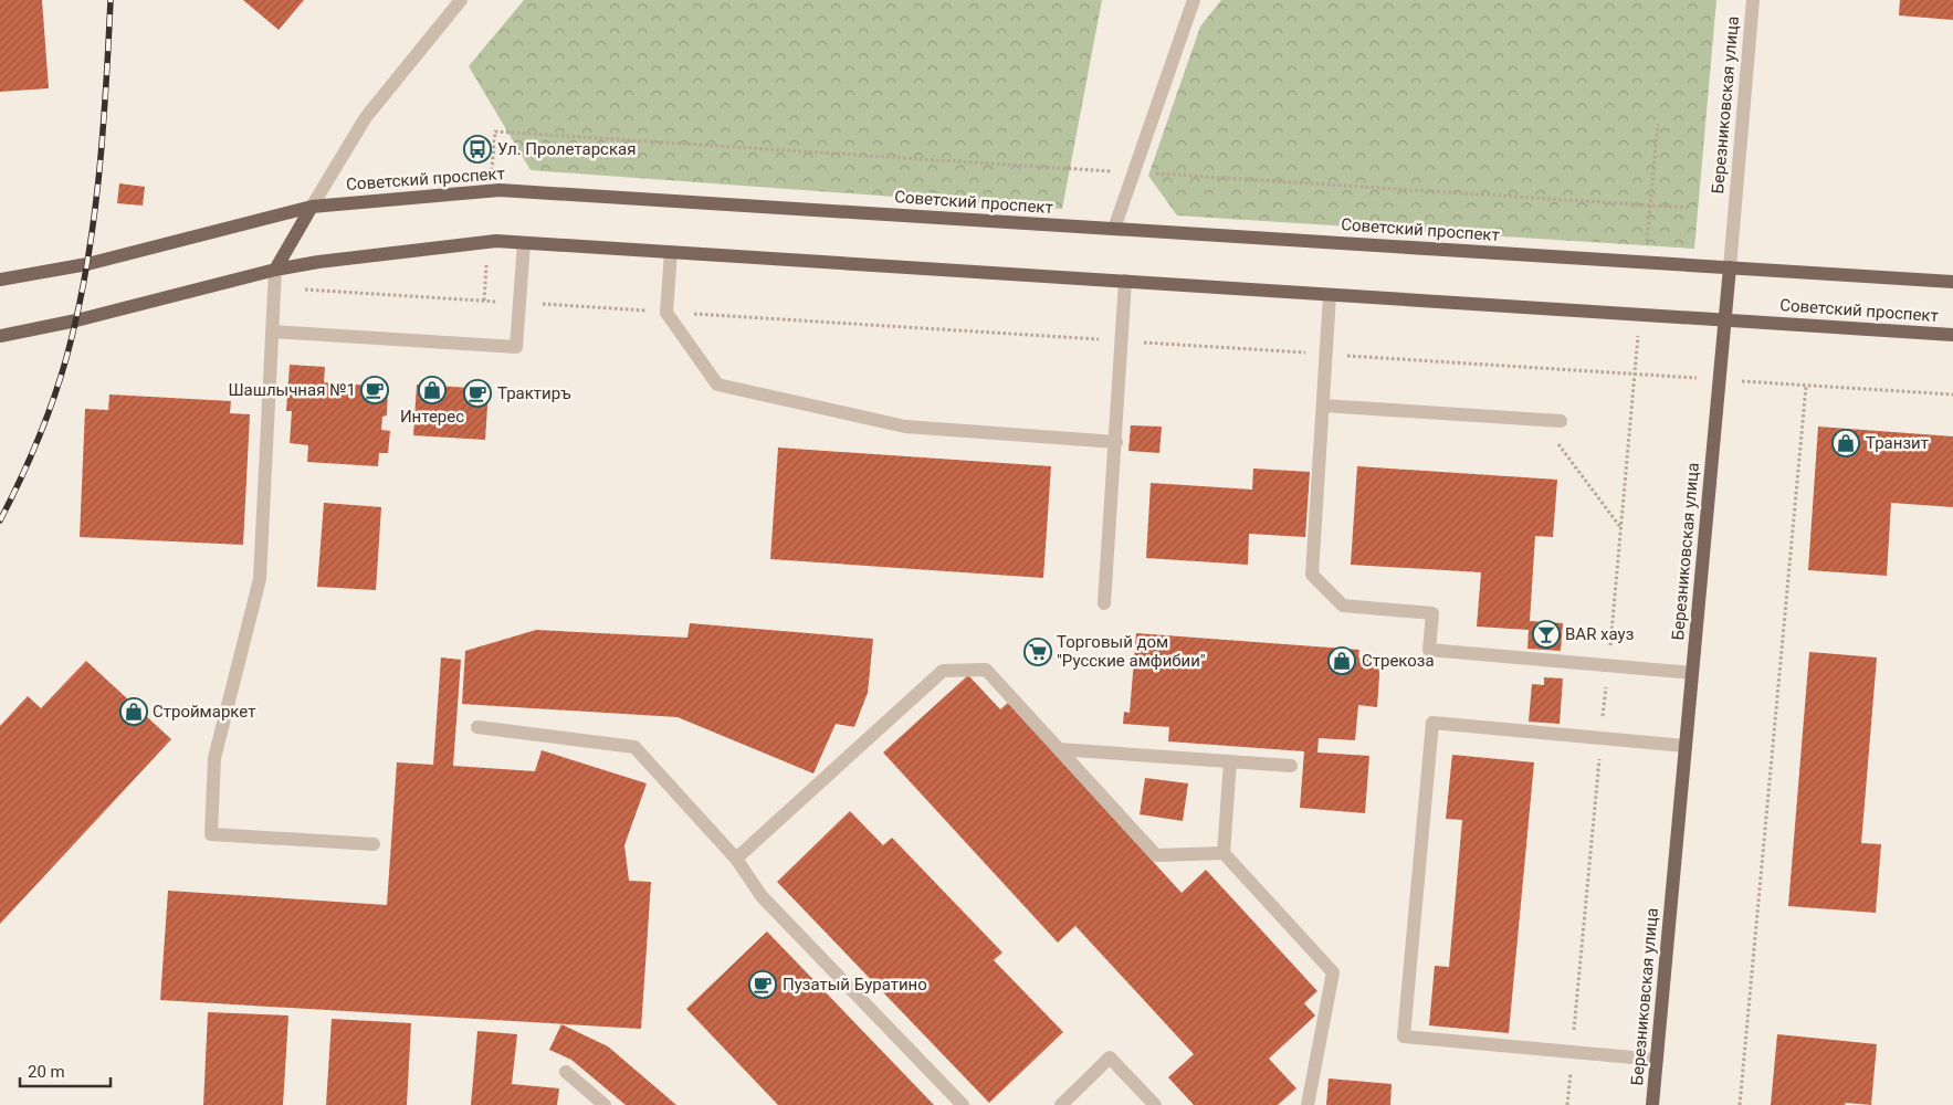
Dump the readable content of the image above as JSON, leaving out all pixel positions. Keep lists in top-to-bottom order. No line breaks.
{"streets":{"main road":["Березниковская улица","Советский проспект"]},"crossings":[["Березниковская улица","Советский проспект"]],"places":{"bus stop":["Ул. Пролетарская"],"cafe":["Шашлычная №1","Трактиръ","Пузатый Буратино"],"shop":["Интерес","Транзит","Стрекоза","Строймаркет"],"bar":["BAR хауз"],"supermarket":["Торговый дом \"Русские амфибии\""]},"scale_bar":"20 m"}
